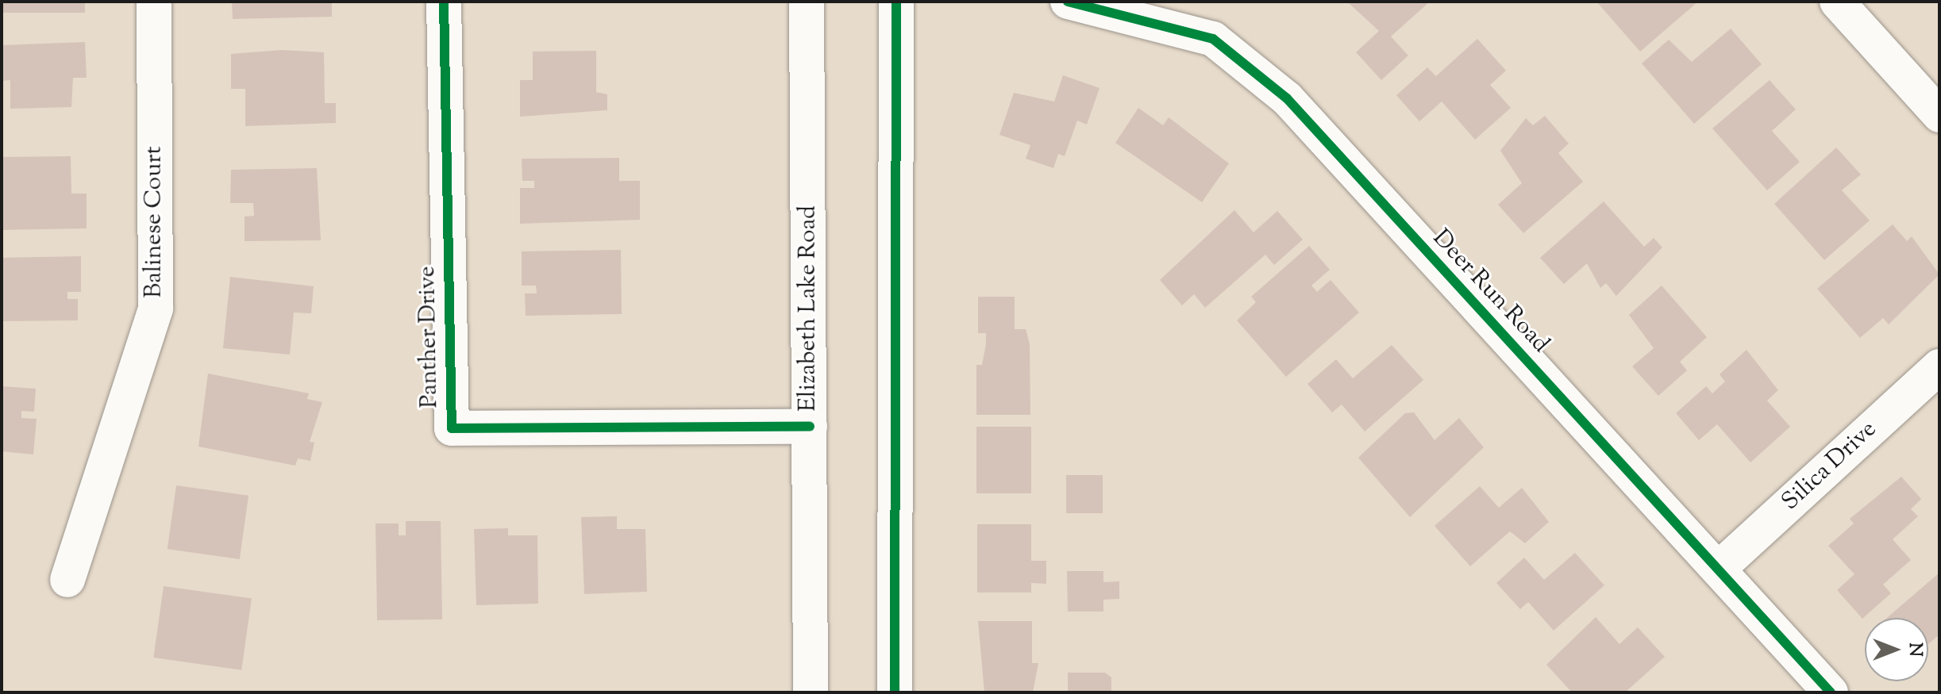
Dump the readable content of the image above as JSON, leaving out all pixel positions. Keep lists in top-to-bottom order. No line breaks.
{"streets":{"street":["Balinese Court","Deer Run Road","Elizabeth Lake Road","Panther Drive","Silica Drive"]},"crossings":[["Deer Run Road","Silica Drive"],["Elizabeth Lake Road","Panther Drive"]],"north":"right"}
